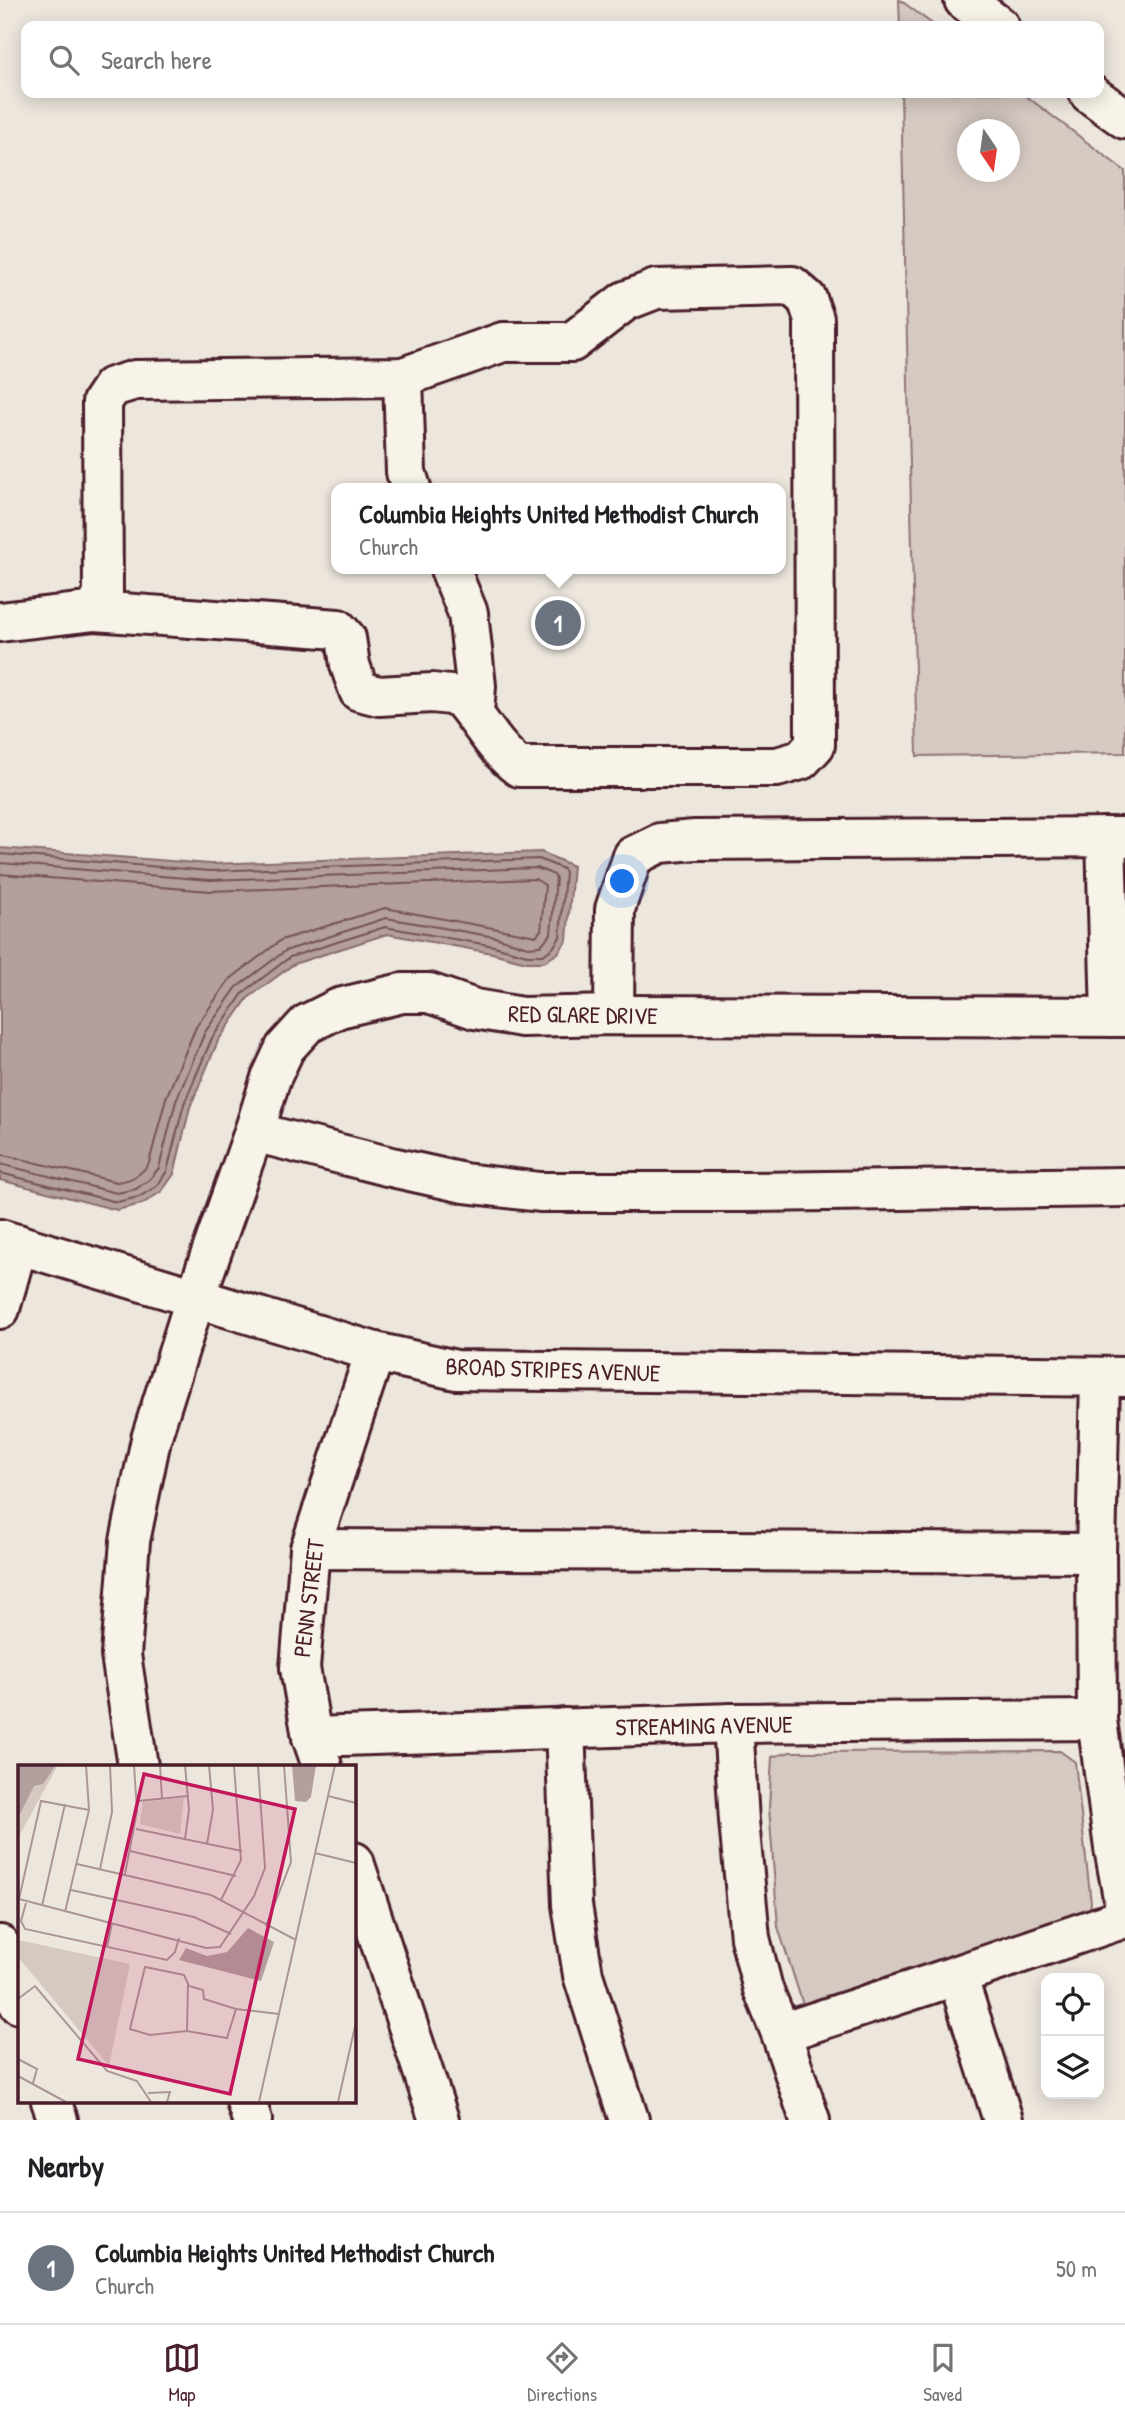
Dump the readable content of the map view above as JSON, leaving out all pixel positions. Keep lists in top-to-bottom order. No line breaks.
{"streets":{"street":["RED GLARE DRIVE","BROAD STRIPES AVENUE","PENN STREET","STREAMING AVENUE"]},"crossings":[["RED GLARE DRIVE","BROAD STRIPES AVENUE"],["BROAD STRIPES AVENUE","PENN STREET"],["PENN STREET","STREAMING AVENUE"]],"north":"bottom","page":{"search":"Search here","popup":["Columbia Heights United Methodist Church","Church"],"pins":"1","heading":"Nearby","list":[{"mark":"1","name":"Columbia Heights United Methodist Church","note":"Church","value":"50 m"}],"nav":["Map","Directions","Saved"]}}
